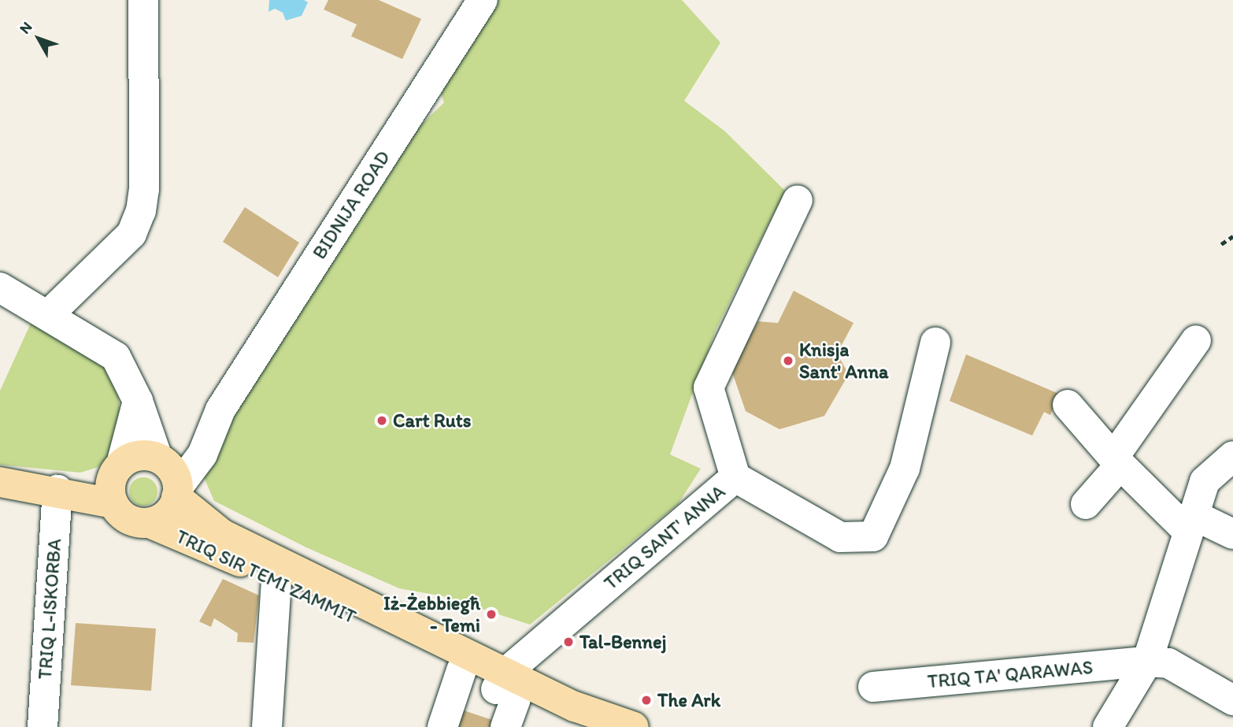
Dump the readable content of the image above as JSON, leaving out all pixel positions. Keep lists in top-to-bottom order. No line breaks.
{"streets":{"main road":["TRIQ SIR TEMI ZAMMIT"],"street":["BIDNIJA ROAD","TRIQ SANT' ANNA","TRIQ L-ISKORBA","TRIQ TA' QARAWAS"]},"crossings":[["BIDNIJA ROAD","TRIQ SIR TEMI ZAMMIT"],["TRIQ SANT' ANNA","TRIQ SIR TEMI ZAMMIT"]],"places":["Knisja Sant' Anna","Cart Ruts","Iż-Żebbiegħ - Temi","Tal-Bennej","The Ark"],"north":"top left"}
